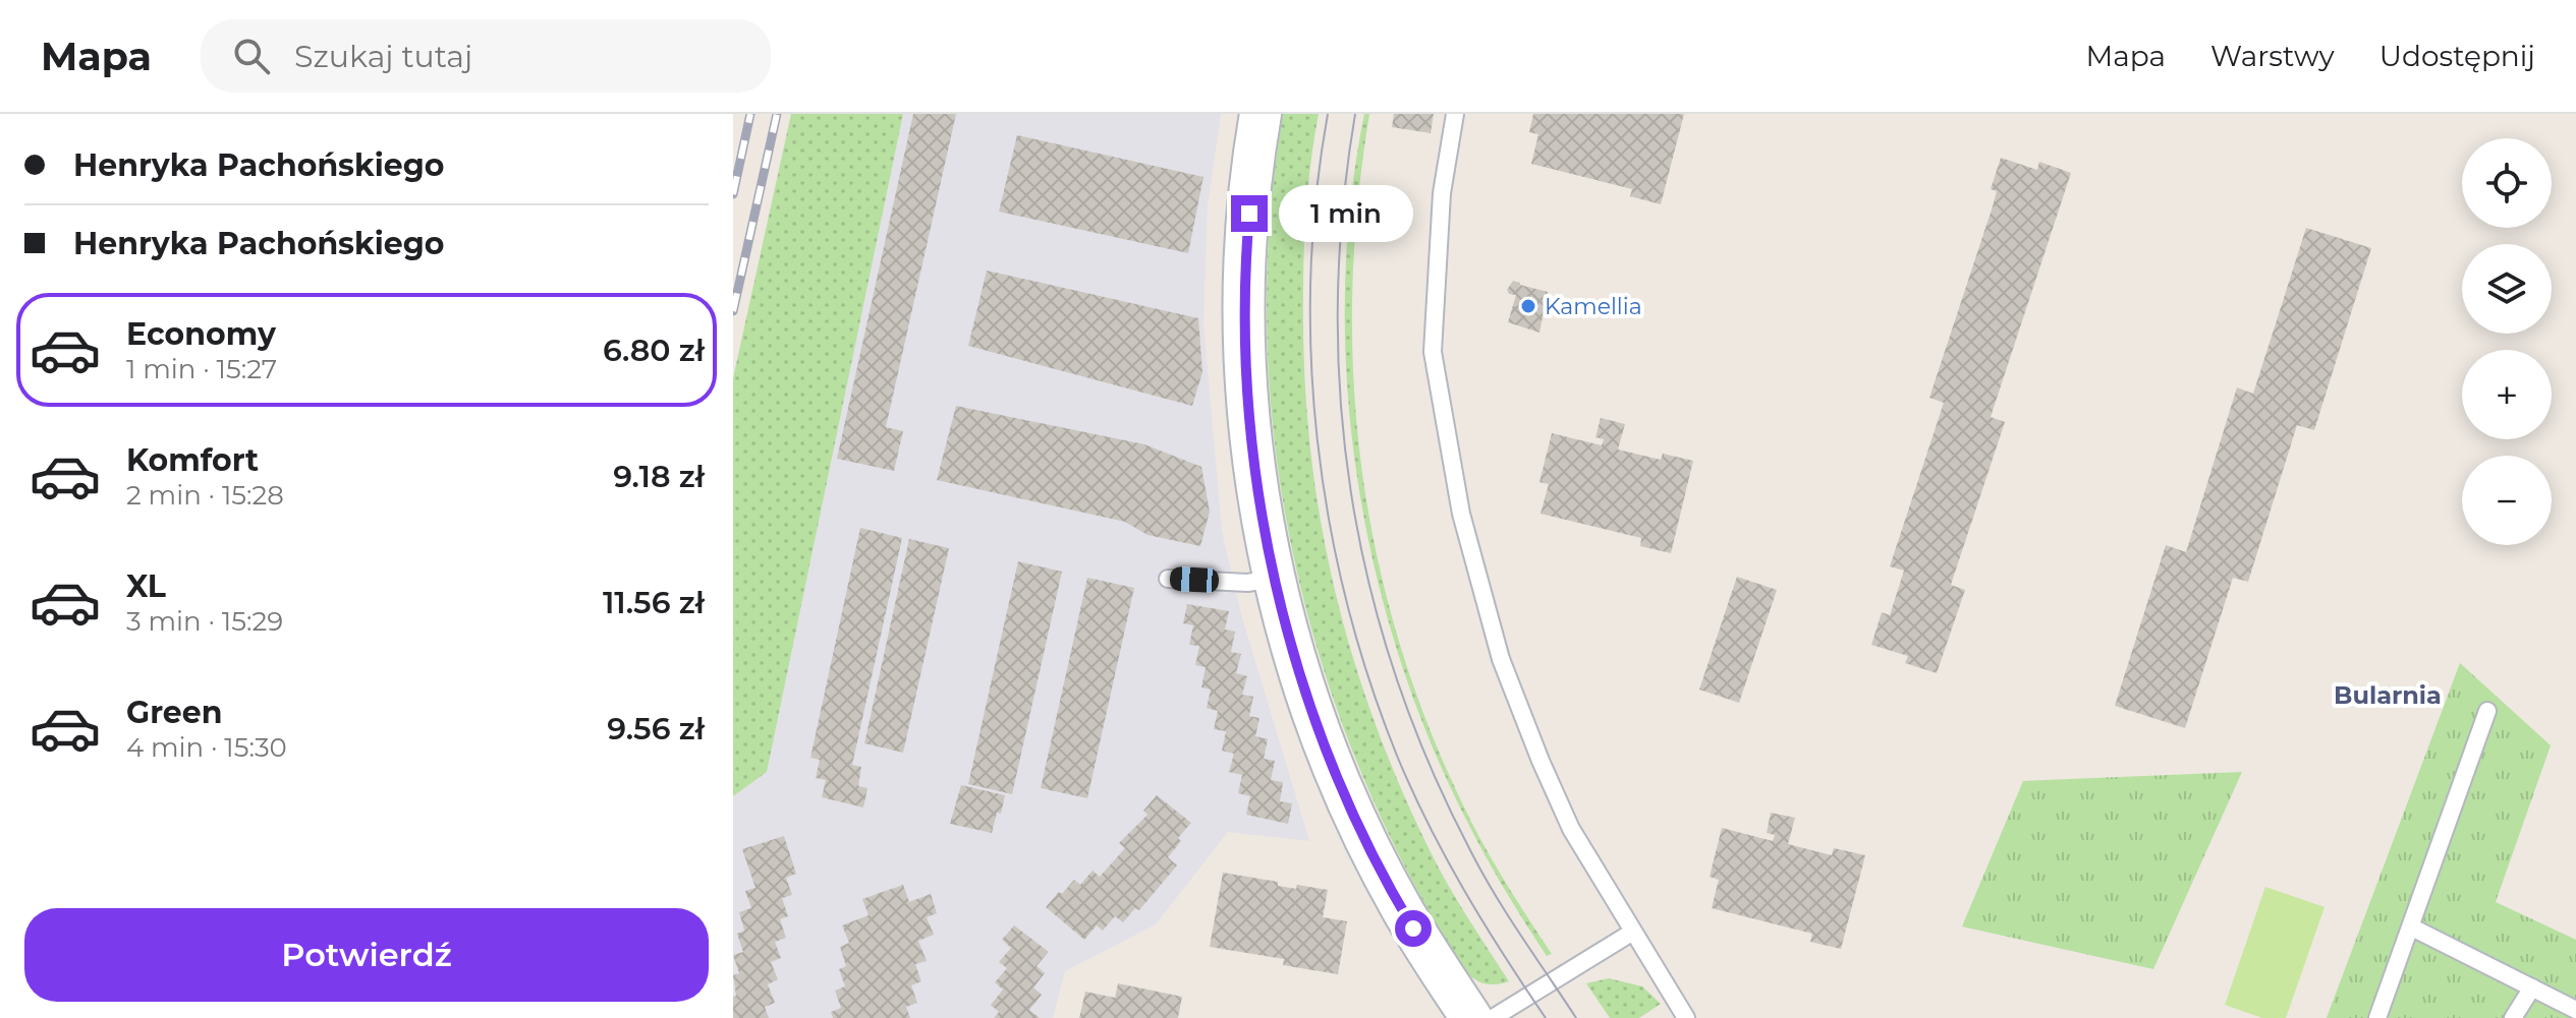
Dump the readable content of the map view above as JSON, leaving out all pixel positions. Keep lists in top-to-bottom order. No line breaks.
{"districts":["Bularnia"],"places":["Kamellia"],"page":{"header":"Mapa","search":"Szukaj tutaj","nav":["Mapa","Warstwy","Udostępnij"],"banner":["Henryka Pachońskiego","Henryka Pachońskiego"],"map_buttons":["+","−"],"bubble":"1 min","list":[{"name":"Economy","note":"1 min · 15:27","value":"6.80 zł"},{"name":"Komfort","note":"2 min · 15:28","value":"9.18 zł"},{"name":"XL","note":"3 min · 15:29","value":"11.56 zł"},{"name":"Green","note":"4 min · 15:30","value":"9.56 zł"}],"buttons":"Potwierdź"}}
